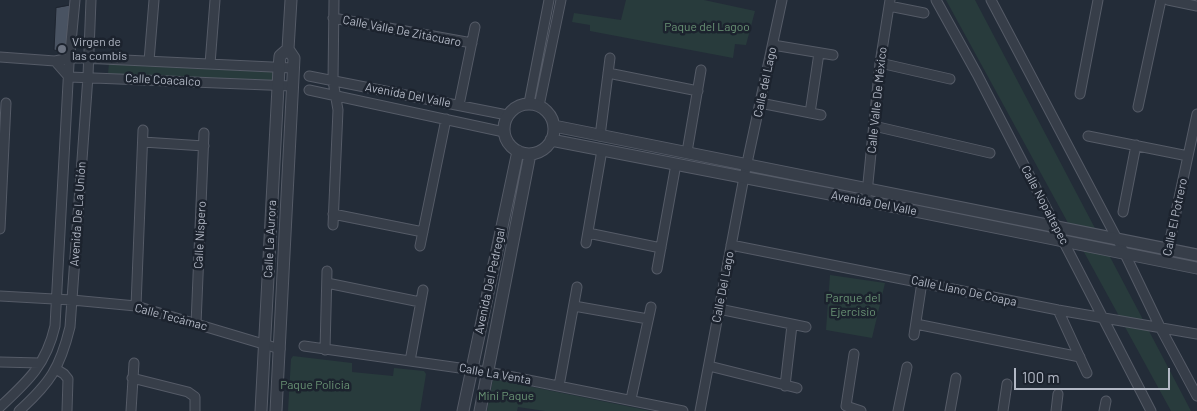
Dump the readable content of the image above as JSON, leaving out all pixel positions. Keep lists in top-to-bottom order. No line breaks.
{"streets":{"street":["Calle Valle De Zitácuaro","Calle Coacalco","Calle del Lago","Avenida Del Valle","Calle Valle De México","Calle Nopaltepec","Avenida De La Unión","Calle El Potrero","Calle Níspero","Calle La Aurora","Avenida Del Pedregal","Calle Del Lago","Calle Llano De Coapa","Calle Tecámac","Calle La Venta"]},"crossings":[["Calle Valle De Zitácuaro","Avenida Del Valle"],["Calle Coacalco","Avenida De La Unión"],["Calle Coacalco","Calle La Aurora"],["Calle del Lago","Avenida Del Valle"],["Calle del Lago","Calle Del Lago"],["Avenida Del Valle","Calle Valle De México"],["Avenida Del Valle","Calle Nopaltepec"],["Avenida Del Valle","Calle El Potrero"],["Avenida Del Valle","Avenida Del Pedregal"],["Avenida Del Valle","Calle Del Lago"],["Calle Nopaltepec","Calle Llano De Coapa"],["Avenida De La Unión","Calle Tecámac"],["Calle Níspero","Calle Tecámac"],["Calle La Aurora","Calle Tecámac"],["Avenida Del Pedregal","Calle La Venta"],["Calle Del Lago","Calle Llano De Coapa"]],"parks":["Paque del Lagoo","Parque del Ejercisio","Paque Policia","Mini Paque"],"places":["Virgen de las combis"],"scale_bar":"100 m"}
